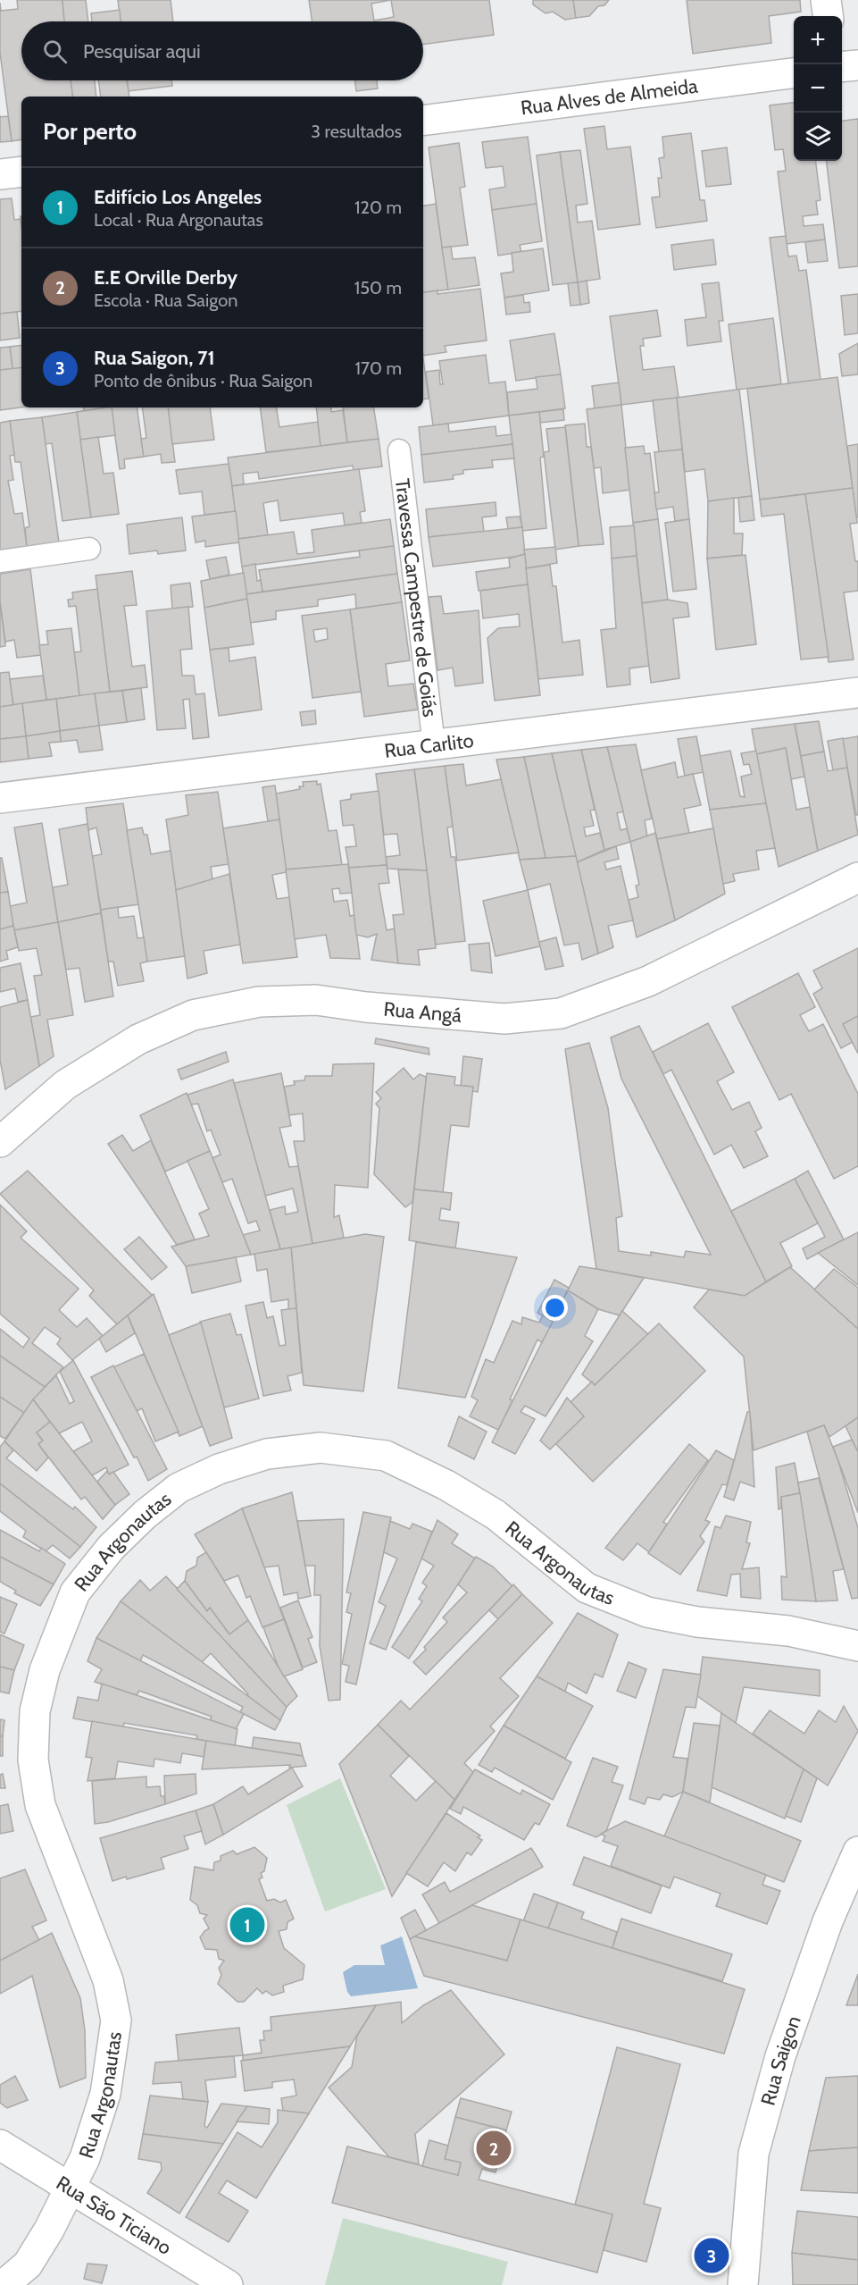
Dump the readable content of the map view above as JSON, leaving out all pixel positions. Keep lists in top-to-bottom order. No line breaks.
{"streets":{"street":["Rua Alves de Almeida","Rua Carlito","Rua Angá","Rua Argonautas","Rua Saigon","Rua São Ticiano"],"lane":["Travessa Campestre de Goiás"]},"crossings":[["Travessa Campestre de Goiás","Rua Carlito"],["Rua Argonautas","Rua São Ticiano"]],"page":{"map_buttons":["+","−"],"search":"Pesquisar aqui","heading":["Por perto","3 resultados"],"list":[{"mark":"1","name":"Edifício Los Angeles","note":"Local · Rua Argonautas","value":"120 m"},{"mark":"2","name":"E.E Orville Derby","note":"Escola · Rua Saigon","value":"150 m"},{"mark":"3","name":"Rua Saigon, 71","note":"Ponto de ônibus · Rua Saigon","value":"170 m"}],"pins":["1","2","3"]}}
